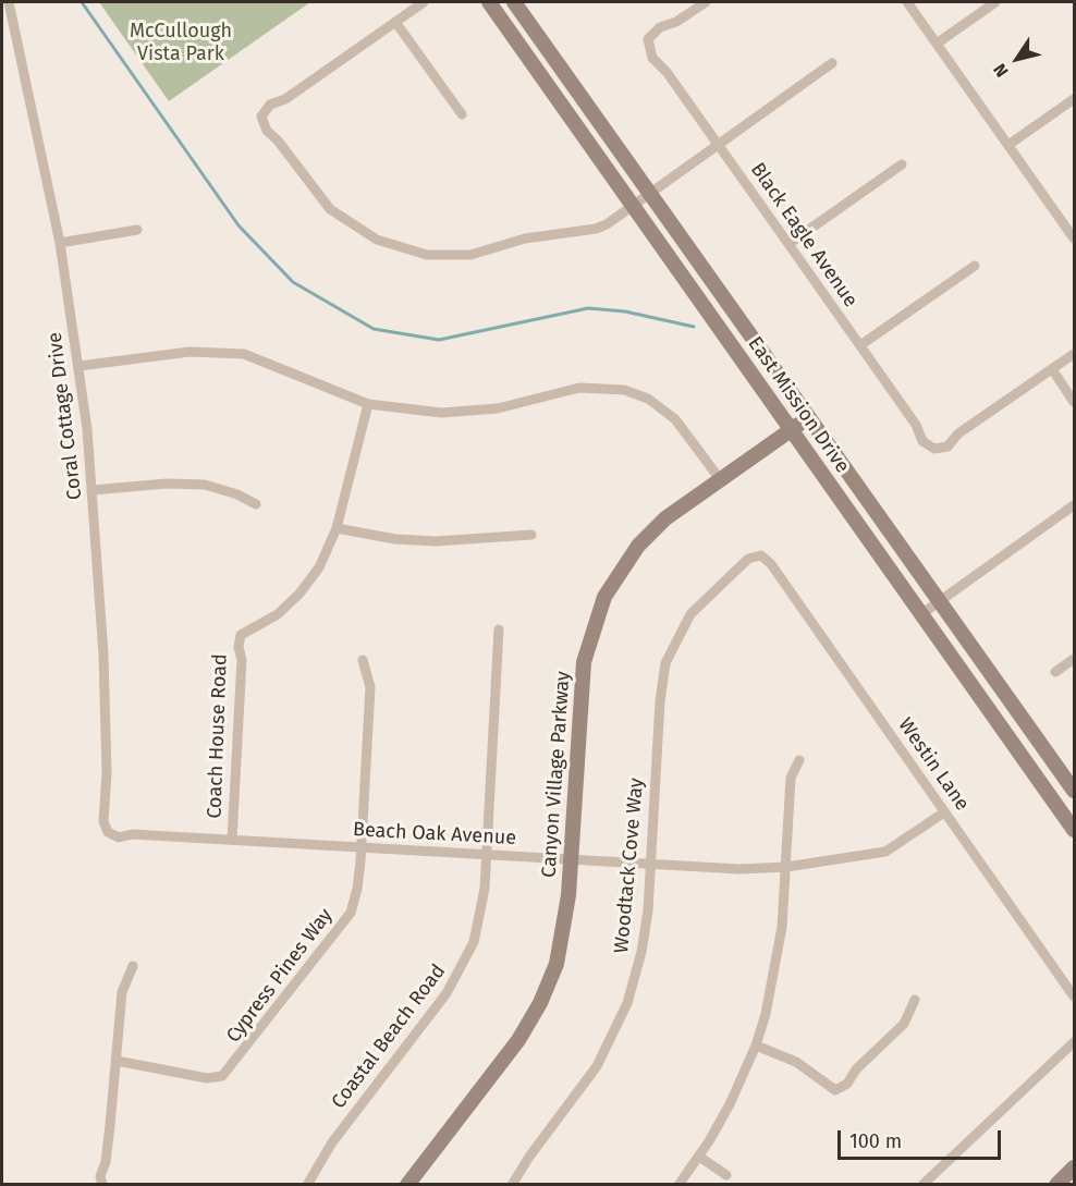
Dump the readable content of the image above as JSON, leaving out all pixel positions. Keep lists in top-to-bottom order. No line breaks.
{"streets":{"street":["Black Eagle Avenue","East Mission Drive","Coral Cottage Drive","Coach House Road","Westin Lane","Canyon Village Parkway","Beach Oak Avenue","Woodtack Cove Way","Cypress Pines Way","Coastal Beach Road"]},"crossings":[["East Mission Drive","Canyon Village Parkway"],["Coral Cottage Drive","Beach Oak Avenue"],["Coach House Road","Beach Oak Avenue"],["Westin Lane","Beach Oak Avenue"],["Westin Lane","Woodtack Cove Way"],["Canyon Village Parkway","Beach Oak Avenue"],["Beach Oak Avenue","Woodtack Cove Way"],["Beach Oak Avenue","Cypress Pines Way"],["Beach Oak Avenue","Coastal Beach Road"]],"parks":["McCullough Vista Park"],"scale_bar":"100 m","north":"bottom left"}
